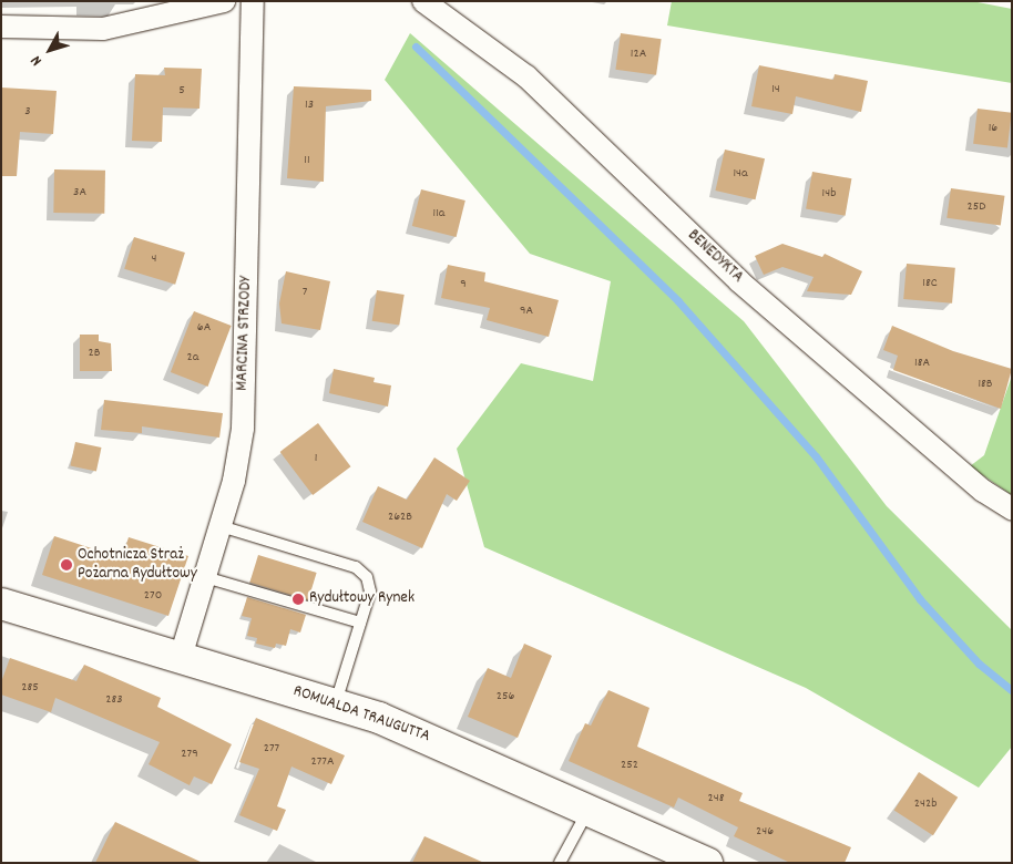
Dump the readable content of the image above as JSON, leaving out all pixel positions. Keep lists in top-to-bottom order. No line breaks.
{"streets":{"street":["BENEDYKTA","MARCINA STRZODY","ROMUALDA TRAUGUTTA"]},"crossings":[["MARCINA STRZODY","ROMUALDA TRAUGUTTA"]],"places":["Ochotnicza Straż Pożarna Rydułtowy","Rydułtowy Rynek"],"house_numbers":["12A","14","5","13","3","16","11","14a","3A","14b","25D","11a","4","18C","9","7","9A","6A","2B","2a","18A","18B","1","262B","270","285","256","283","277","279","277A","252","248","242b","246"],"north":"bottom left"}
